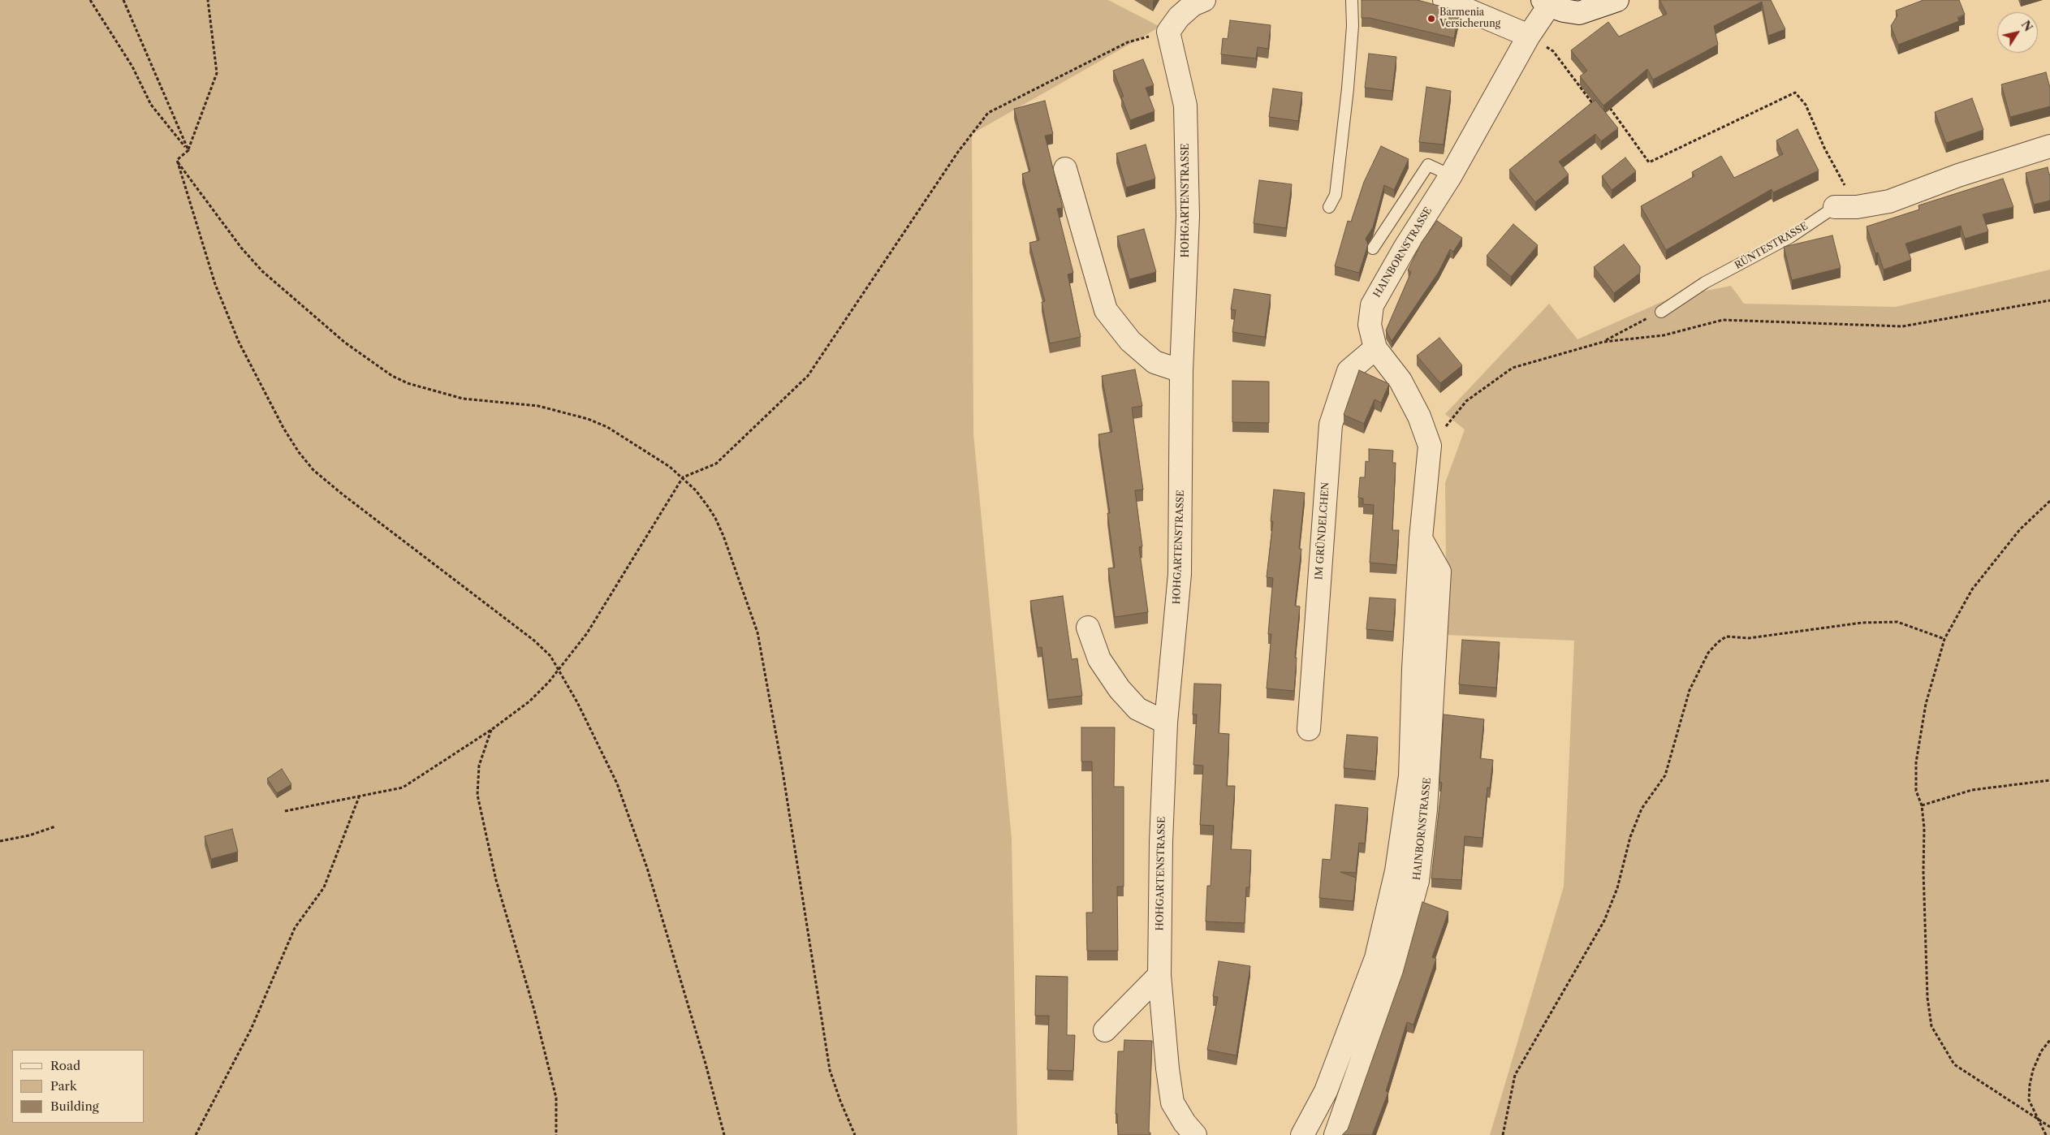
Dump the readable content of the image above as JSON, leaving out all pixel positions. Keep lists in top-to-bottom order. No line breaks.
{"streets":{"street":["HOHGARTENSTRASSE","RÜNTESTRASSE","HAINBORNSTRASSE","IM GRÜNDELCHEN"]},"crossings":[["HAINBORNSTRASSE","IM GRÜNDELCHEN"]],"places":["Barmenia Versicherung"],"legend":["Road","Park","Building"],"north":"top right"}
